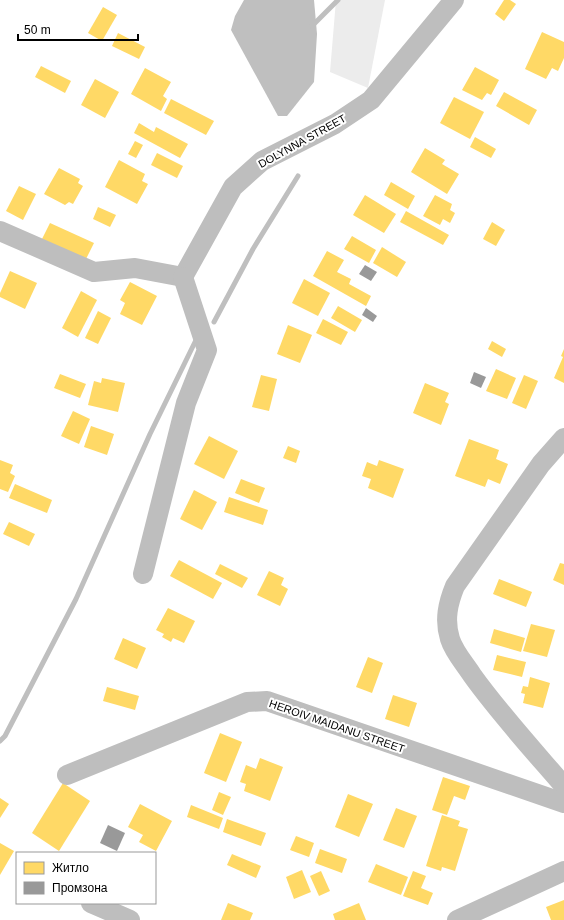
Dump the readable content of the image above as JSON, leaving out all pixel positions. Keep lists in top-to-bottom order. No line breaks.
{"streets":{"street":["DOLYNNA STREET","HEROIV MAIDANU STREET"]},"legend":["Житло","Промзона"],"scale_bar":"50 m"}
